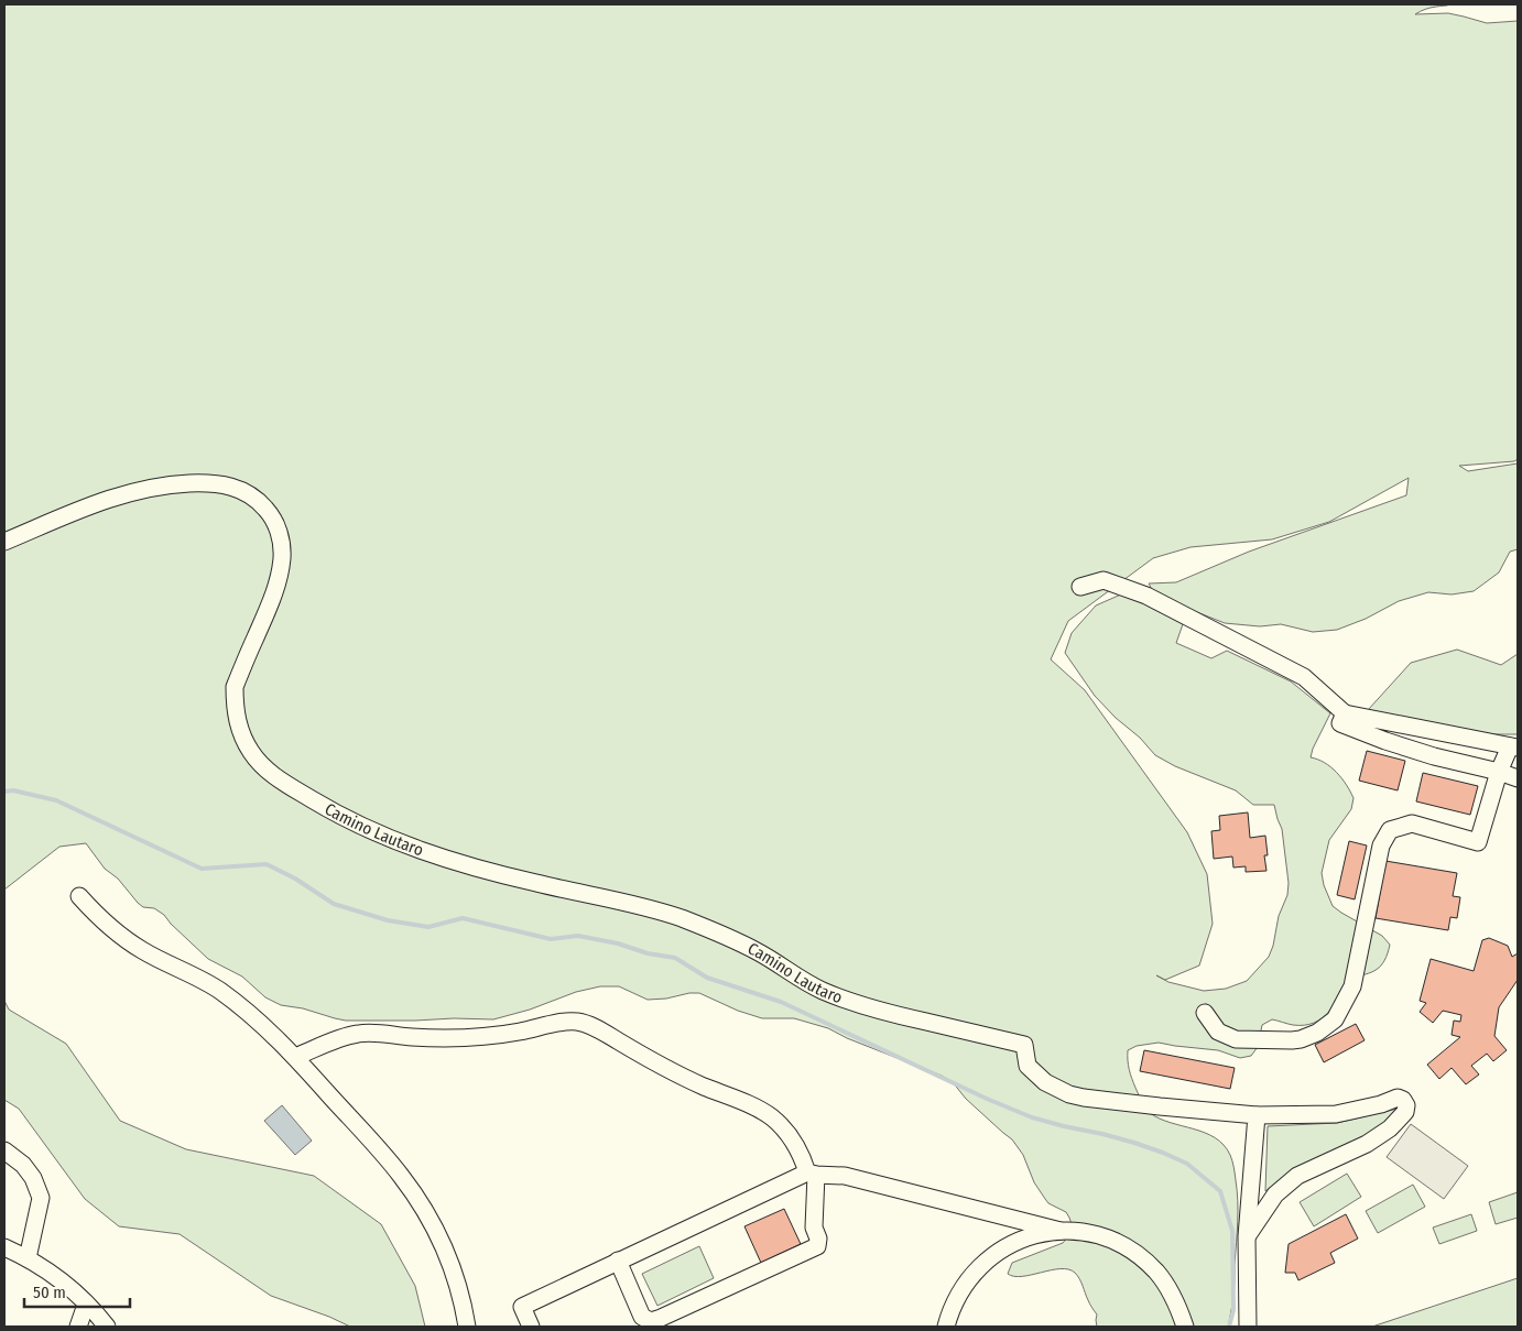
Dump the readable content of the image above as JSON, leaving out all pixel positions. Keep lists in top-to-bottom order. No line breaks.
{"streets":{"street":["Camino Lautaro"]},"scale_bar":"50 m"}
